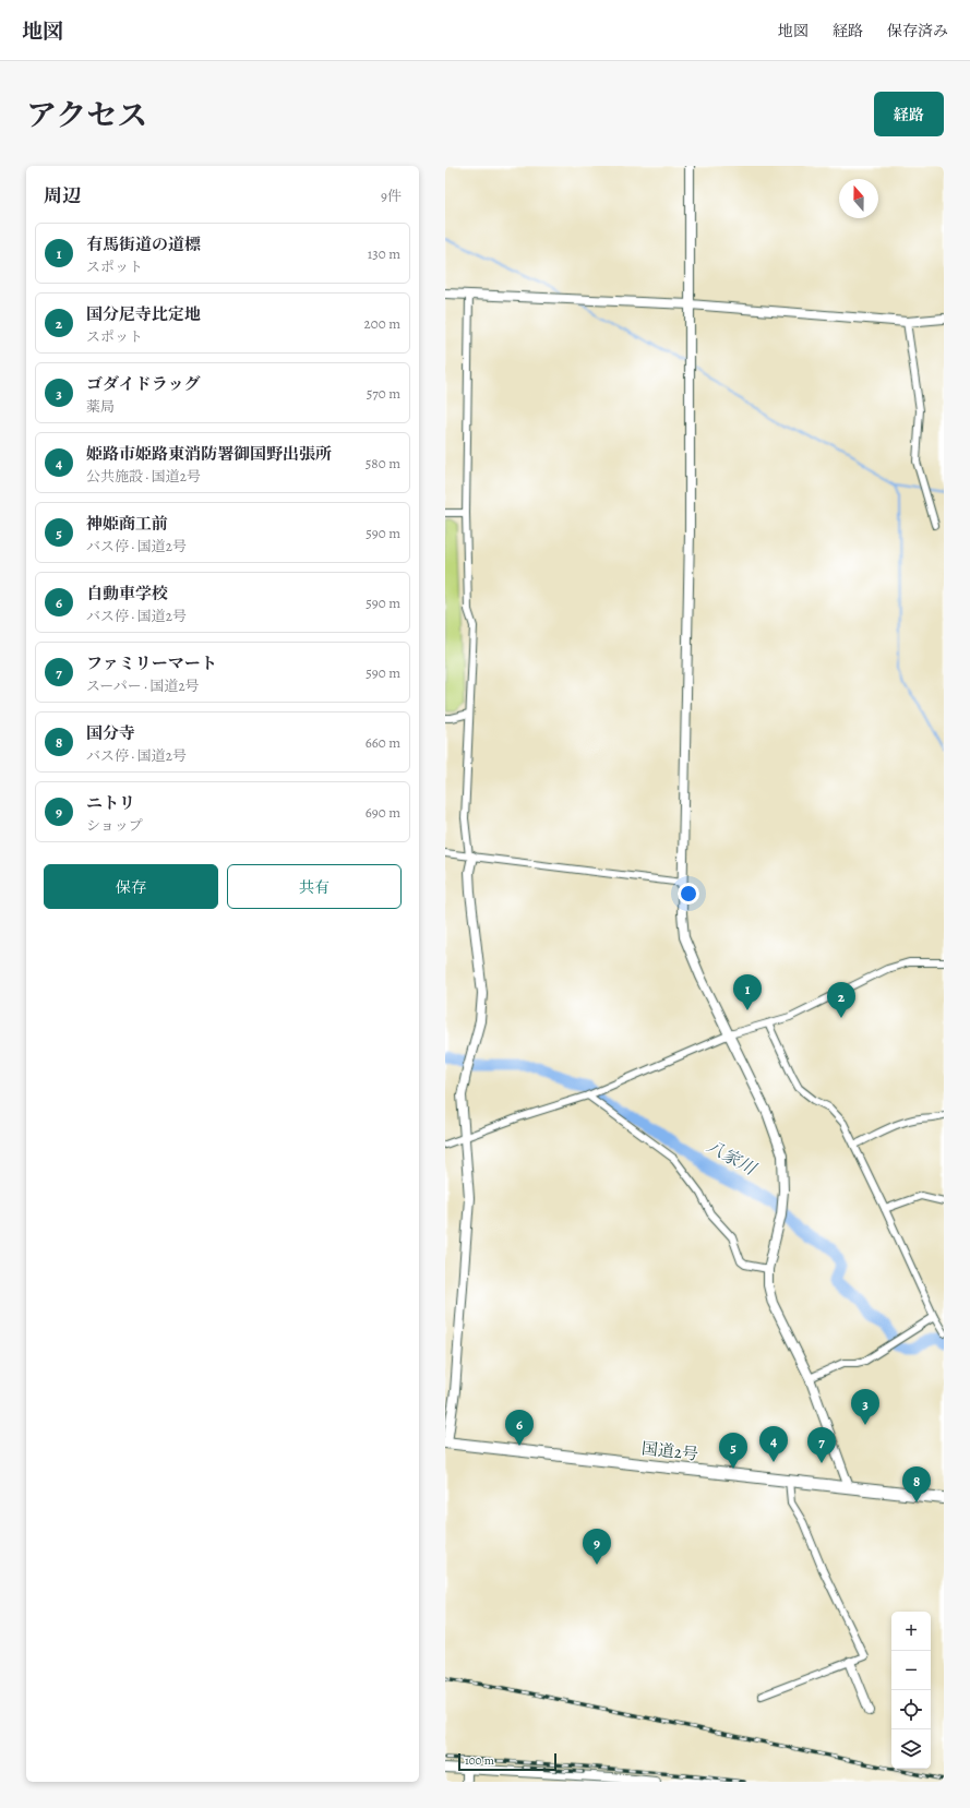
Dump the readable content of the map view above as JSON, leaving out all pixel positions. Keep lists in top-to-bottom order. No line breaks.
{"streets":{"highway":["国道2号"]},"water":["八家川"],"scale_bar":"100 m","north":"top","page":{"header":"地図","nav":["地図","経路","保存済み"],"title":"アクセス","buttons":["経路",["保存","共有"]],"heading":["周辺","9件"],"list":[{"mark":"1","name":"有馬街道の道標","note":"スポット","value":"130 m"},{"mark":"2","name":"国分尼寺比定地","note":"スポット","value":"200 m"},{"mark":"3","name":"ゴダイドラッグ","note":"薬局","value":"570 m"},{"mark":"4","name":"姫路市姫路東消防署御国野出張所","note":"公共施設 · 国道2号","value":"580 m"},{"mark":"5","name":"神姫商工前","note":"バス停 · 国道2号","value":"590 m"},{"mark":"6","name":"自動車学校","note":"バス停 · 国道2号","value":"590 m"},{"mark":"7","name":"ファミリーマート","note":"スーパー · 国道2号","value":"590 m"},{"mark":"8","name":"国分寺","note":"バス停 · 国道2号","value":"660 m"},{"mark":"9","name":"ニトリ","note":"ショップ","value":"690 m"}],"pins":["1","2","3","6","4","7","5","8","9"],"map_buttons":["+","−"],"scale":"100 m"}}
